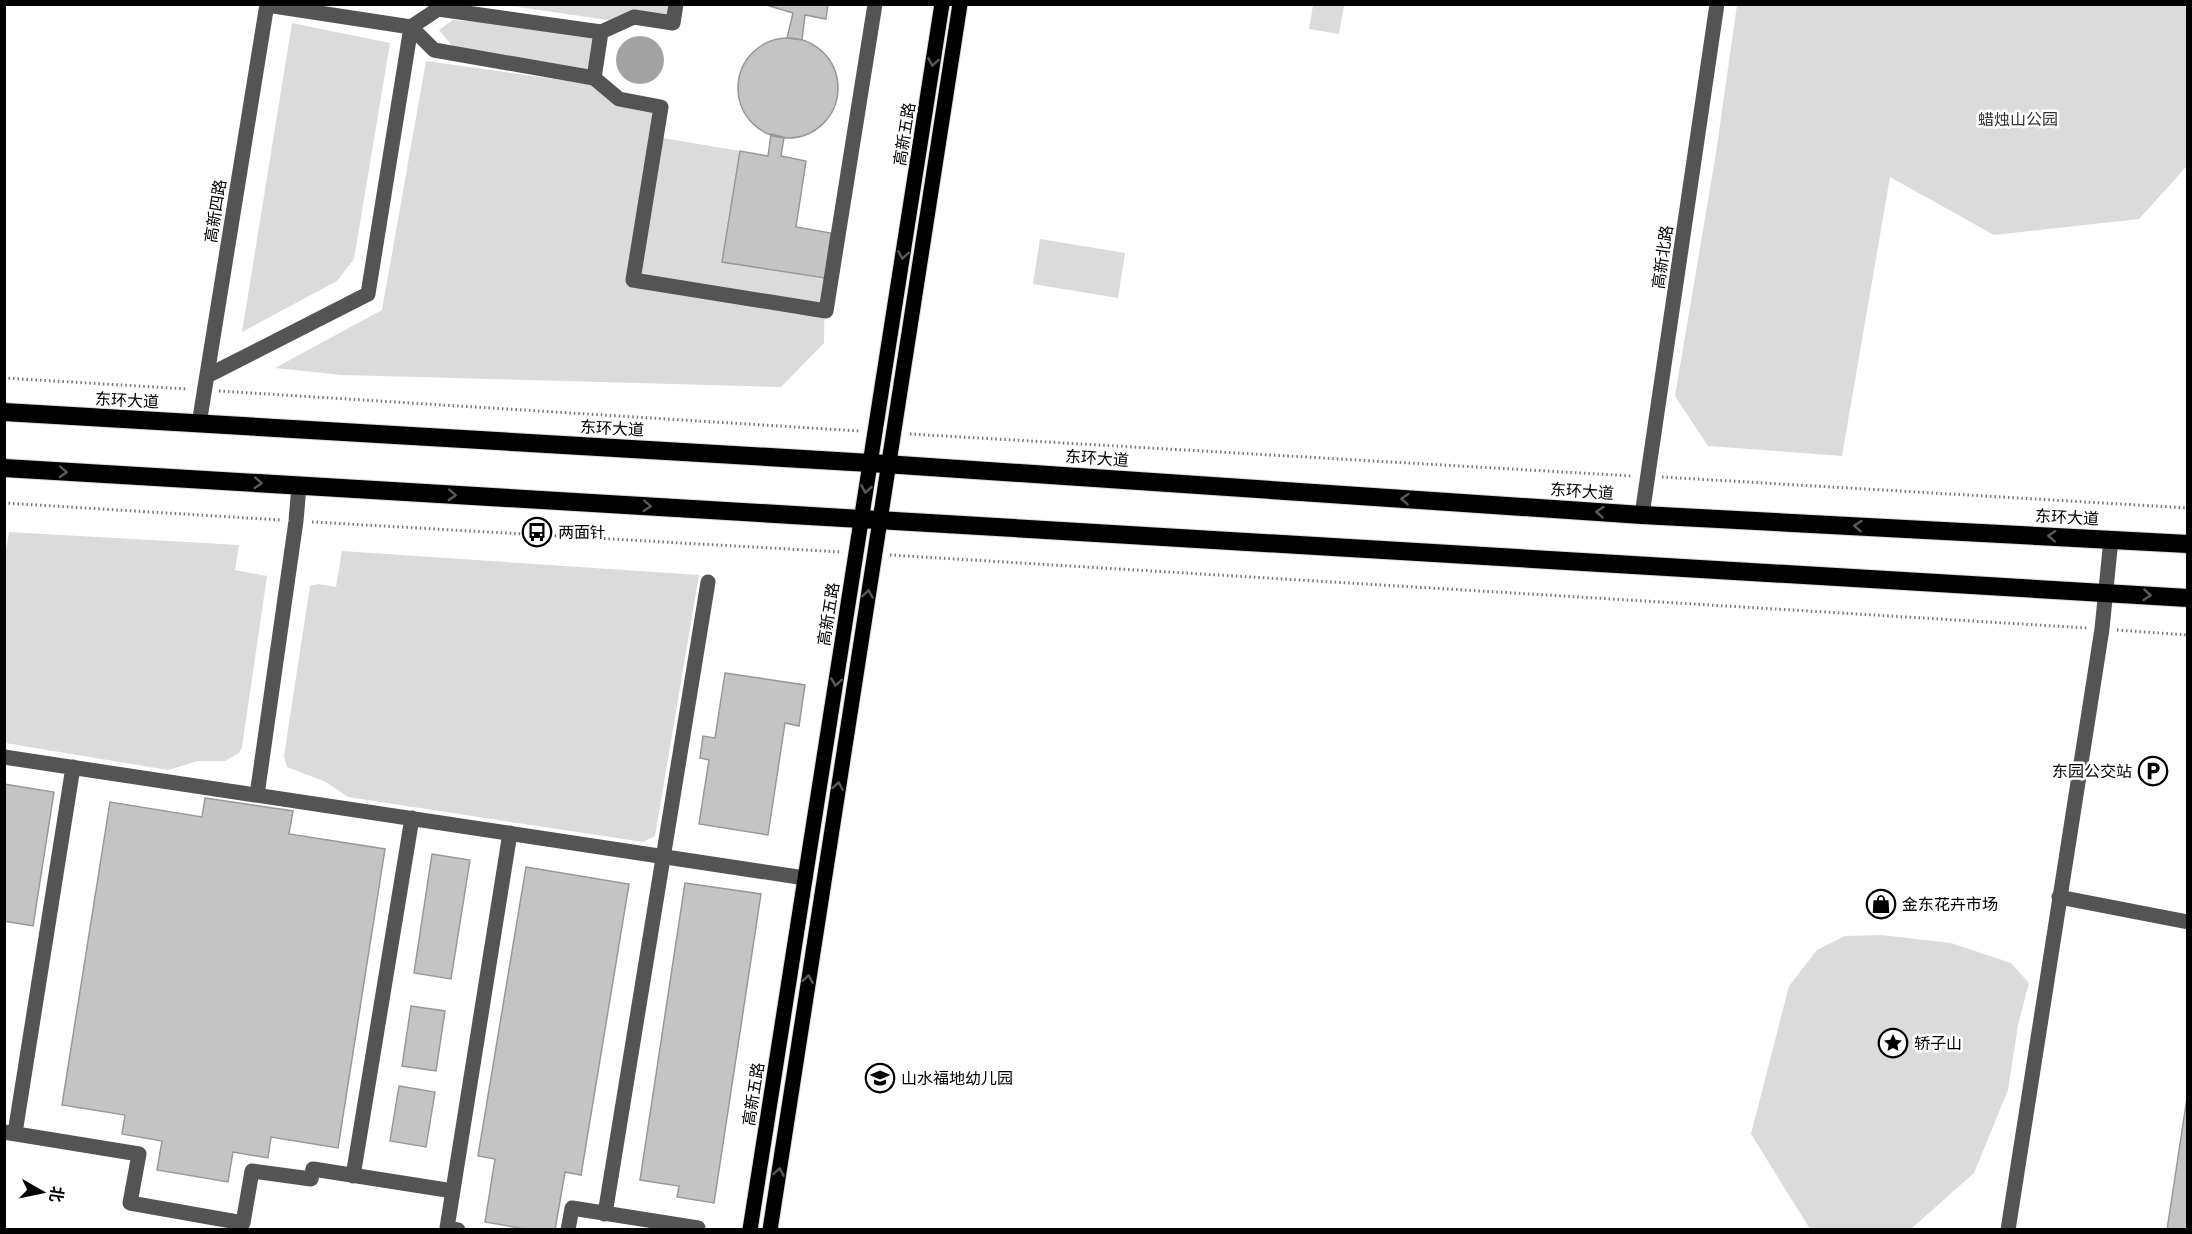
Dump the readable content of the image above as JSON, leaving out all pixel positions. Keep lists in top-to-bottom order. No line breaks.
{"streets":{"highway":["东环大道"],"main road":["高新五路"],"street":["高新四路","高新北路"]},"crossings":[["高新五路","东环大道"],["高新四路","东环大道"],["高新北路","东环大道"]],"parks":["蜡烛山公园"],"places":{"bus stop":["两面针"],"parking":["东园公交站"],"shop":["金东花卉市场"],"place":["轿子山"],"school or university":["山水福地幼儿园"]},"north":"right"}
